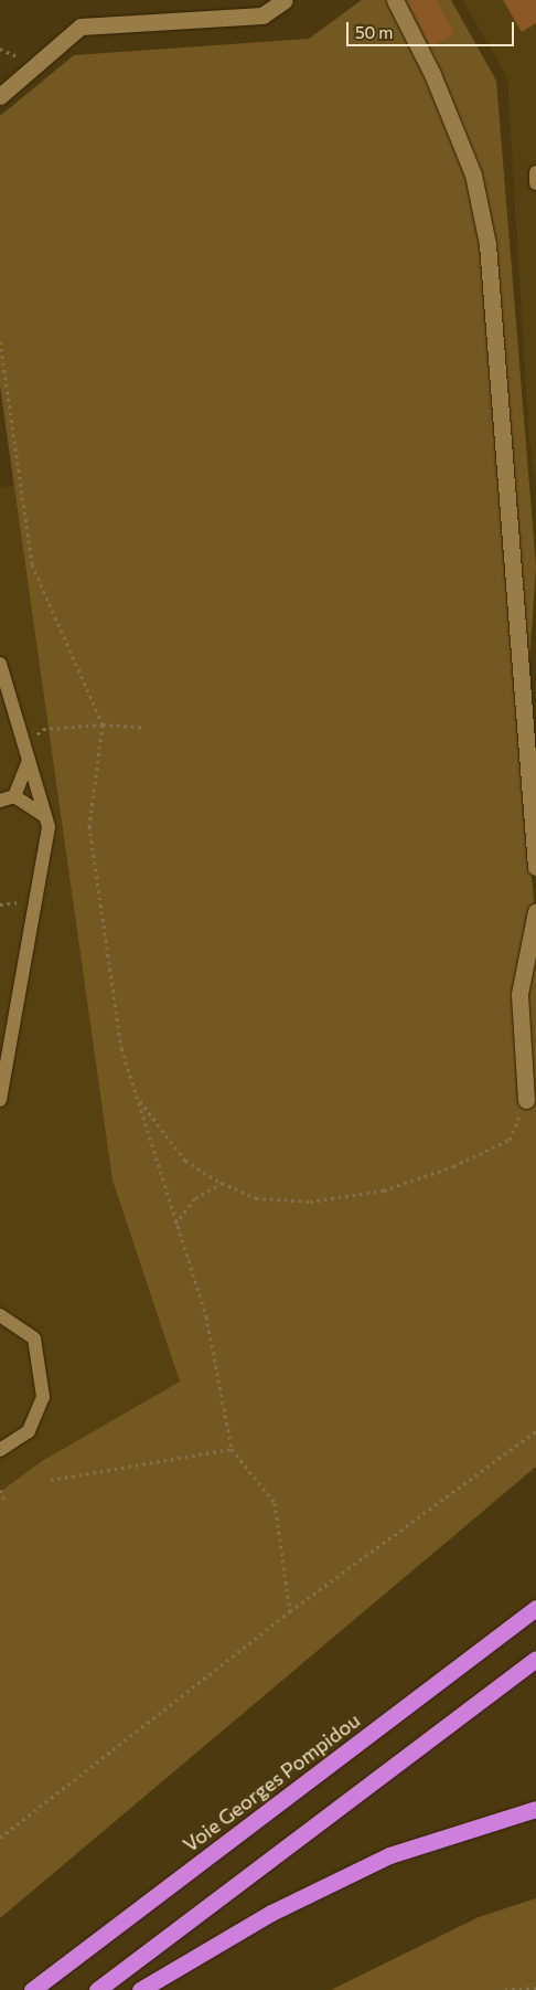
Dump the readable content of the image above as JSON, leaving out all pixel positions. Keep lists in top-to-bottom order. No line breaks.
{"streets":{"highway":["Voie Georges Pompidou"]},"scale_bar":"50 m"}
